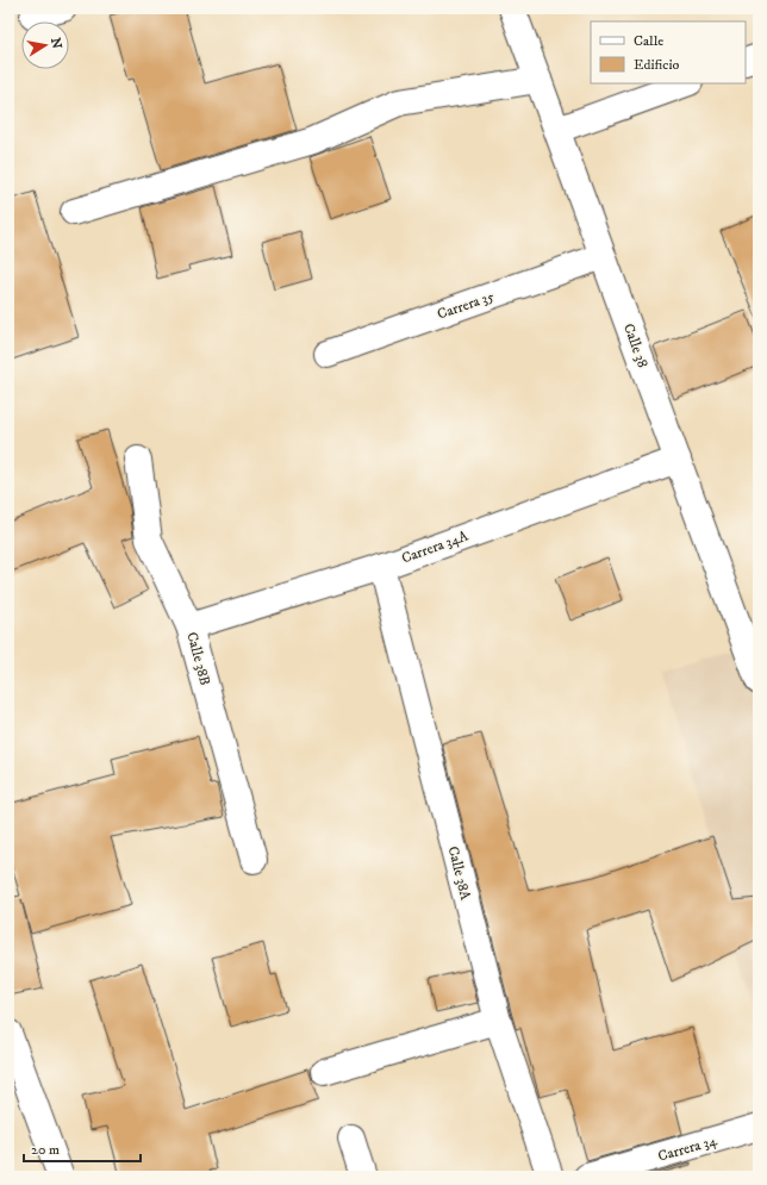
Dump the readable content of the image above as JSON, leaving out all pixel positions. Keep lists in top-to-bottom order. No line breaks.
{"streets":{"street":["Carrera 35","Calle 38","Carrera 34A","Calle 38B","Calle 38A","Carrera 34"]},"crossings":[["Carrera 35","Calle 38"],["Calle 38","Carrera 34A"],["Carrera 34A","Calle 38B"],["Carrera 34A","Calle 38A"]],"legend":["Calle","Edificio"],"scale_bar":"20 m","north":"right"}
